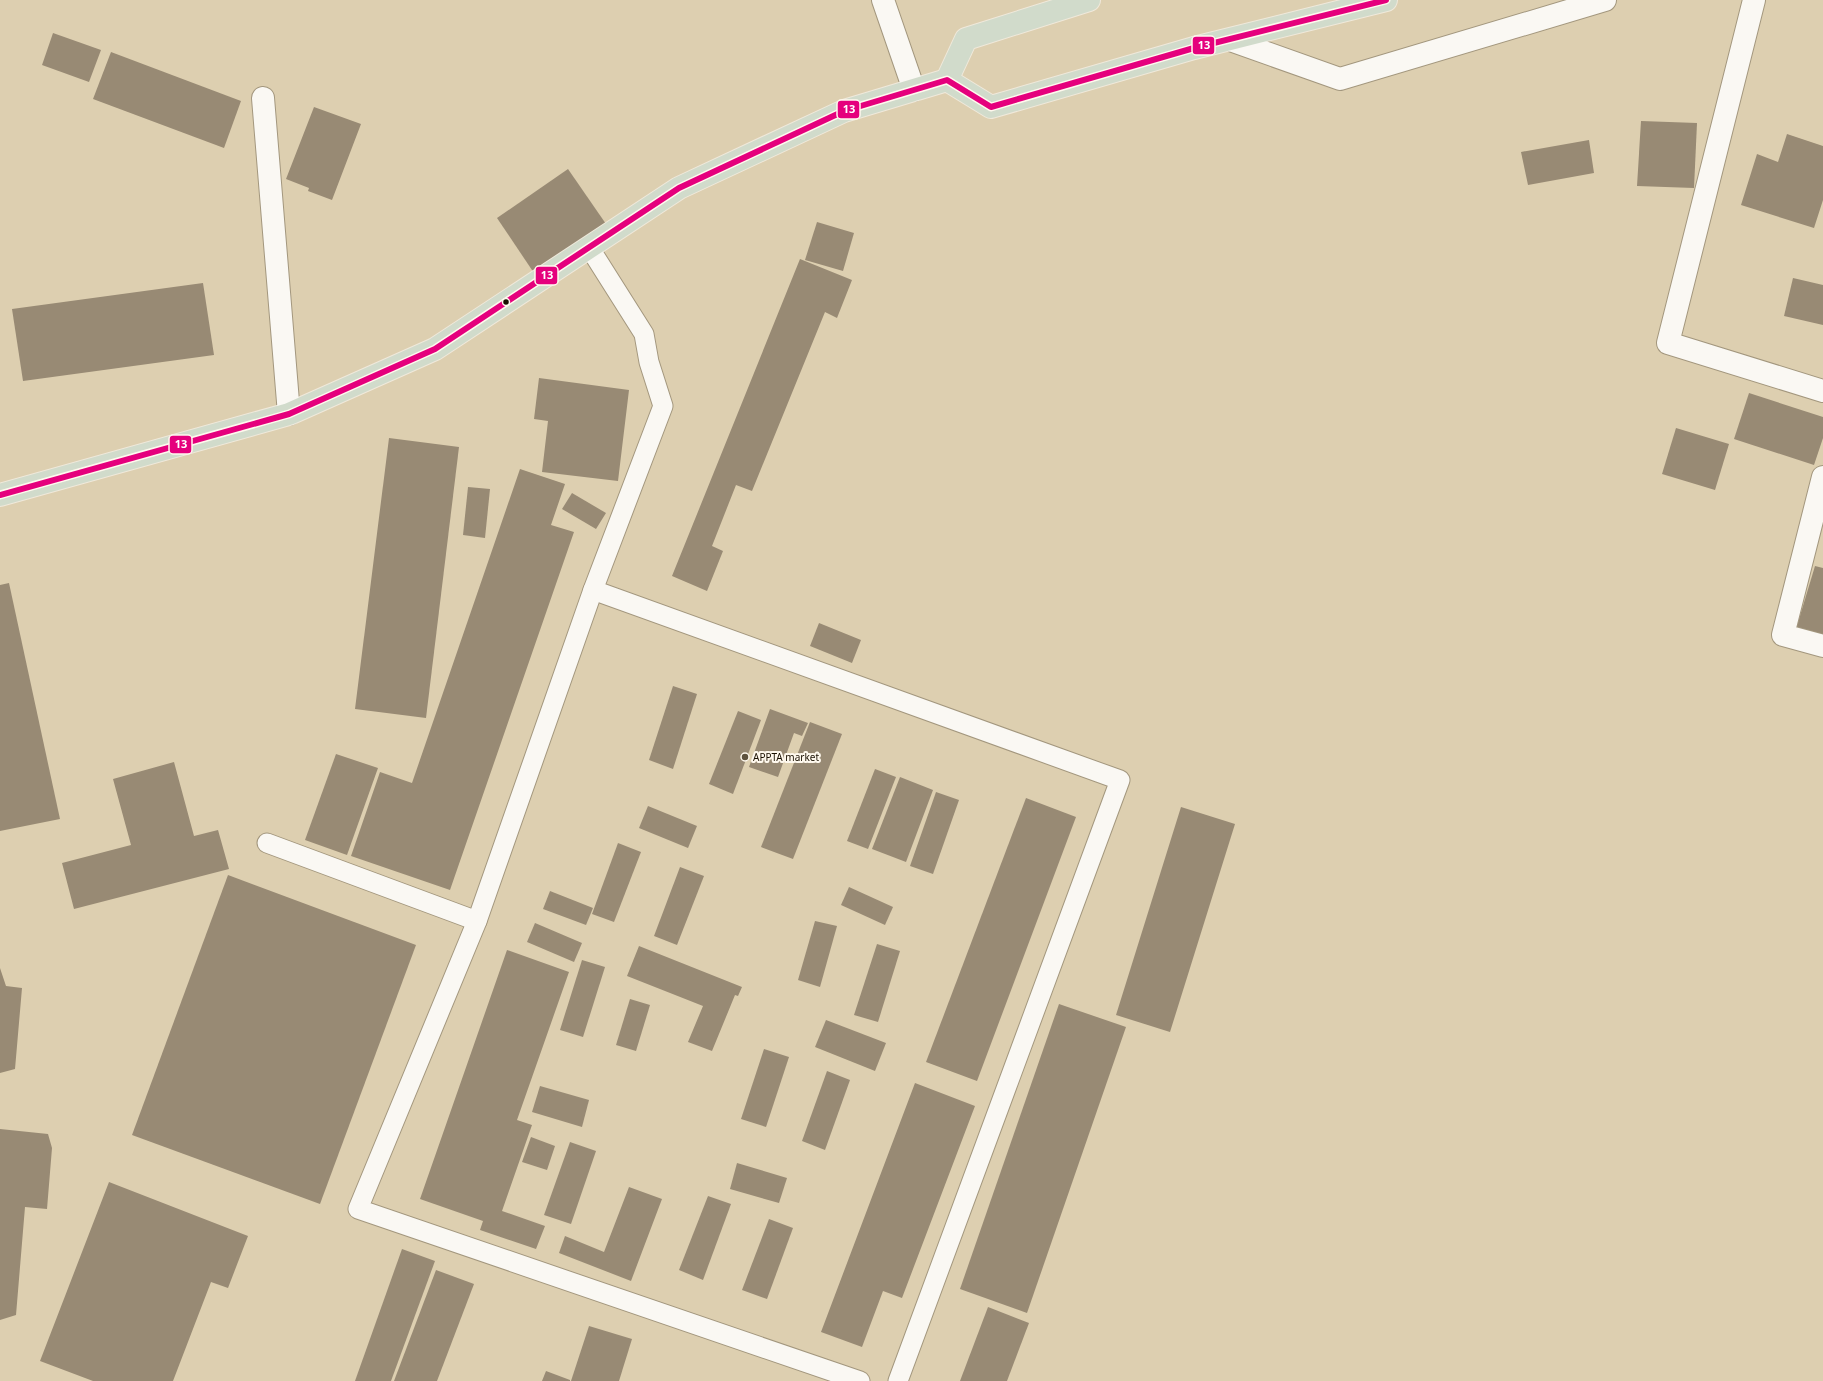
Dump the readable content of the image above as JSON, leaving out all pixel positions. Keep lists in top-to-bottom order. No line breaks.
{"places":["APPTA market"],"lines":["transit line 13"]}
